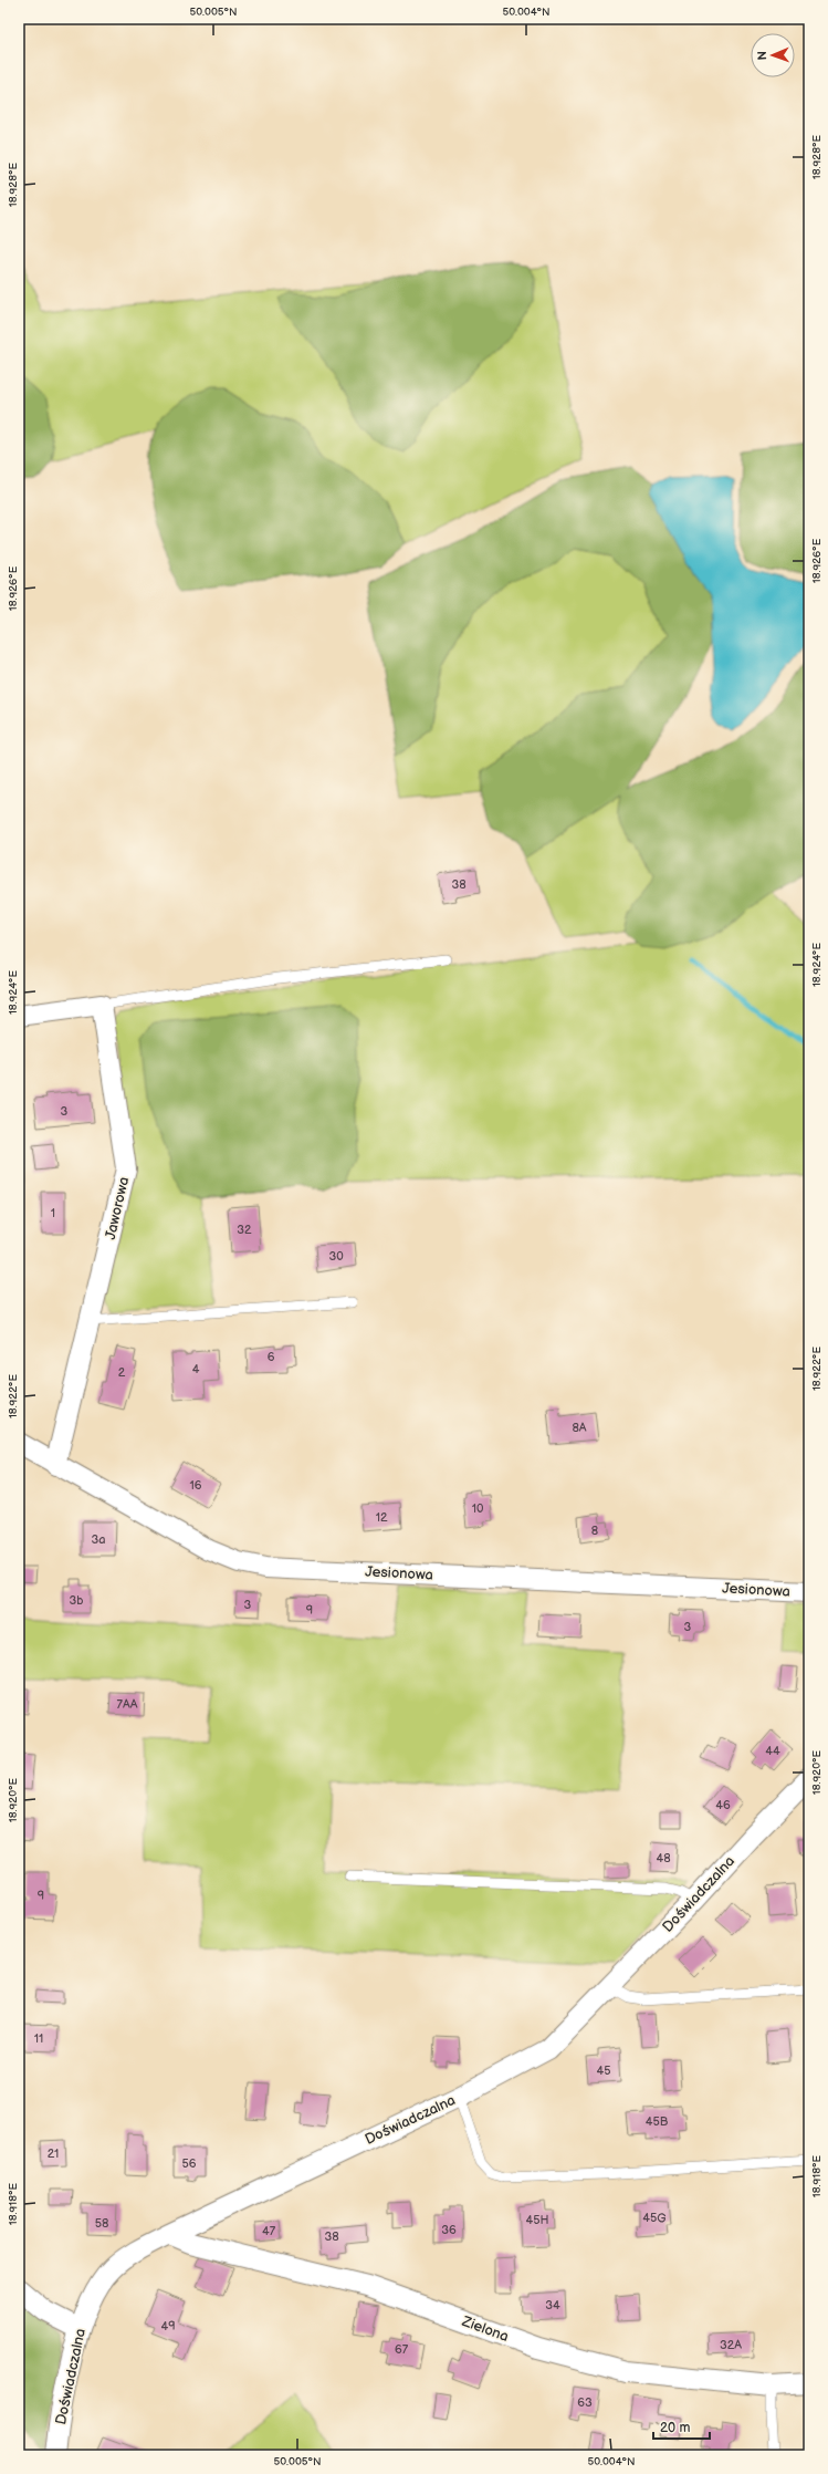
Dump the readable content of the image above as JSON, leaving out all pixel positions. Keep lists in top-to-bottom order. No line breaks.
{"streets":{"street":["Jaworowa","Jesionowa","Doświadczalna","Zielona"]},"crossings":[["Jaworowa","Jesionowa"],["Doświadczalna","Zielona"]],"house_numbers":["38","3","1","32","30","6","4","2","8A","16","10","12","8","3a","3b","3","9","3","7AA","44","46","48","9","11","45","45B","21","56","45G","45H","58","36","47","38","34","49","32A","67","63"],"scale_bar":"20 m","north":"left","coordinates":["50.005°N","50.004°N","18.928°E","18.926°E","18.924°E","18.922°E","18.920°E","18.918°E"]}
